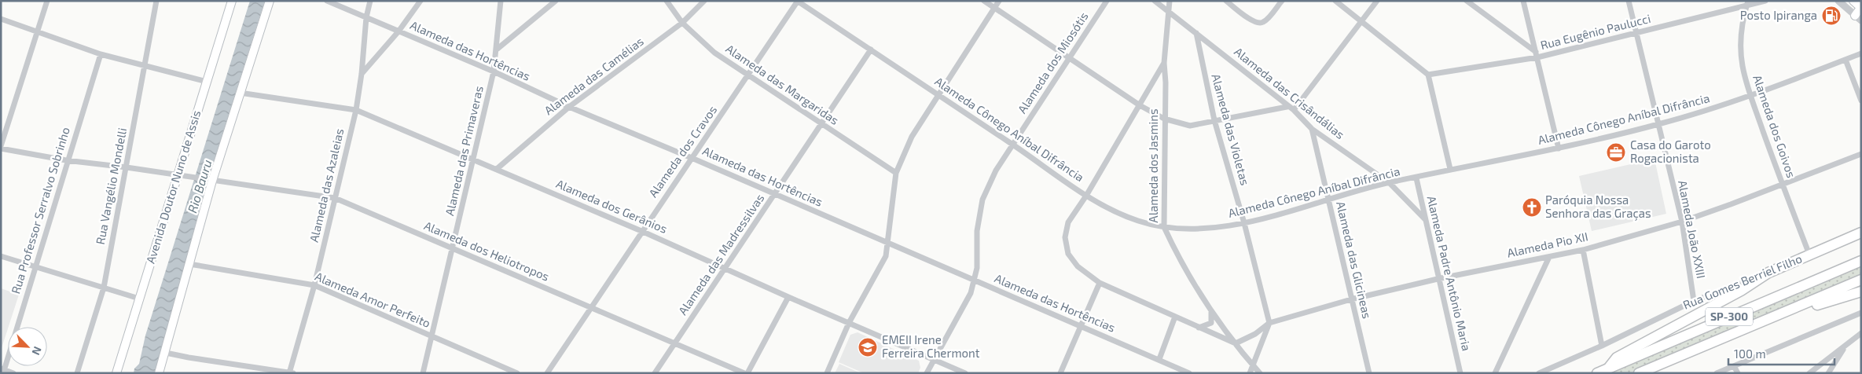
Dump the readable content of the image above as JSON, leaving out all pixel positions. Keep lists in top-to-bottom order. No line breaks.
{"streets":{"highway":["Rua Gomes Berriel Filho","SP-300"],"main road":["Avenida Doutor Nuno de Assis"],"street":["Rua Eugênio Paulucci","Alameda das Hortências","Alameda dos Miosótis","Alameda das Camélias","Alameda das Margaridas","Alameda das Crisândálias","Alameda Cônego Aníbal Difrância","Alameda dos Goivos","Alameda das Violetas","Alameda das Primaveras","Alameda dos Cravos","Alameda dos Jasmins","Alameda das Azaleias","Rua Vangélio Mondelli","Alameda dos Gerânios","Rua Professor Serralvo Sobrinho","Alameda João XXIII","Alameda Pio XII","Alameda dos Heliotropos","Alameda das Madressilvas","Alameda das Glicineas","Alameda Padre Antônio Maria","Alameda Amor Perfeito"]},"crossings":[["Rua Eugênio Paulucci","Alameda dos Goivos"],["Rua Eugênio Paulucci","Alameda João XXIII"],["Alameda das Hortências","Alameda dos Miosótis"],["Alameda das Hortências","Alameda das Camélias"],["Alameda das Hortências","Alameda das Primaveras"],["Alameda das Hortências","Alameda dos Cravos"],["Alameda das Hortências","Alameda das Azaleias"],["Alameda das Hortências","Alameda das Madressilvas"],["Alameda dos Miosótis","Alameda Cônego Aníbal Difrância"],["Alameda dos Miosótis","Alameda dos Gerânios"],["Alameda das Camélias","Alameda das Margaridas"],["Alameda das Camélias","Alameda dos Gerânios"],["Alameda das Margaridas","Alameda dos Cravos"],["Alameda das Margaridas","Alameda das Madressilvas"],["Alameda das Crisândálias","Alameda Cônego Aníbal Difrância"],["Alameda das Crisândálias","Alameda das Violetas"],["Alameda das Crisândálias","Alameda dos Jasmins"],["Alameda das Crisândálias","Alameda das Glicineas"],["Alameda das Crisândálias","Alameda Padre Antônio Maria"],["Alameda Cônego Aníbal Difrância","Alameda dos Goivos"],["Alameda Cônego Aníbal Difrância","Alameda das Violetas"],["Alameda Cônego Aníbal Difrância","Alameda dos Cravos"],["Alameda Cônego Aníbal Difrância","Alameda dos Jasmins"],["Alameda Cônego Aníbal Difrância","Alameda João XXIII"],["Alameda Cônego Aníbal Difrância","Alameda das Madressilvas"],["Alameda Cônego Aníbal Difrância","Alameda das Glicineas"],["Alameda Cônego Aníbal Difrância","Alameda Padre Antônio Maria"],["Alameda dos Goivos","Alameda Pio XII"],["Alameda dos Goivos","Rua Gomes Berriel Filho"],["Alameda das Violetas","Alameda Pio XII"],["Alameda das Primaveras","Alameda dos Gerânios"],["Alameda das Primaveras","Alameda dos Heliotropos"],["Alameda das Primaveras","Alameda Amor Perfeito"],["Alameda dos Cravos","Alameda dos Gerânios"],["Alameda dos Cravos","Alameda dos Heliotropos"],["Alameda dos Jasmins","Alameda Pio XII"],["Alameda das Azaleias","Alameda dos Gerânios"],["Alameda das Azaleias","Alameda dos Heliotropos"],["Alameda das Azaleias","Alameda Amor Perfeito"],["Rua Vangélio Mondelli","Alameda dos Heliotropos"],["Avenida Doutor Nuno de Assis","Alameda dos Heliotropos"],["Alameda dos Gerânios","Alameda das Madressilvas"],["Rua Professor Serralvo Sobrinho","Alameda dos Heliotropos"],["Alameda João XXIII","Alameda Pio XII"],["Alameda João XXIII","Rua Gomes Berriel Filho"],["Alameda Pio XII","Alameda das Glicineas"],["Alameda Pio XII","Alameda Padre Antônio Maria"],["Alameda dos Heliotropos","Alameda das Madressilvas"]],"water":["Rio Bauru"],"places":{"fuel station":["Posto Ipiranga"],"office":["Casa do Garoto Rogacionista"],"church":["Paróquia Nossa Senhora das Graças"],"school or university":["EMEII Irene Ferreira Chermont"]},"scale_bar":"100 m","north":"bottom right"}
